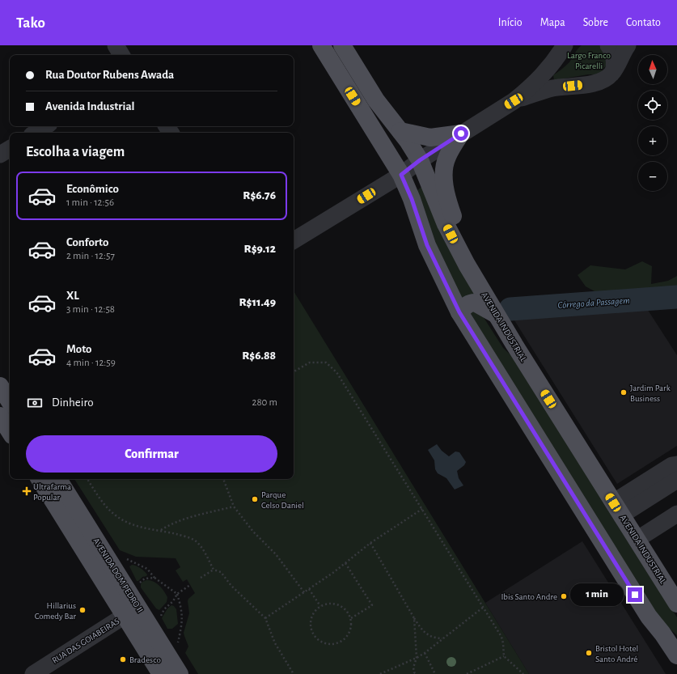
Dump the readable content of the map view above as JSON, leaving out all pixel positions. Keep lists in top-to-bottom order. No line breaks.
{"streets":{"main road":["AVENIDA INDUSTRIAL","AVENIDA DOM PEDRO II"],"street":["RUA DAS GOIABEIRAS"]},"crossings":[["AVENIDA DOM PEDRO II","RUA DAS GOIABEIRAS"]],"water":["Córrego da Passagem"],"parks":["Largo Franco Picarelli"],"places":{"other":["Jardim Park Business","Parque Celso Daniel","Ibis Santo Andre","Hillarius Comedy Bar","Bristol Hotel Santo André","Bradesco"],"health":["Ultrafarma Popular"]},"north":"top","page":{"header":"Tako","nav":["Início","Mapa","Sobre","Contato"],"map_buttons":["+","−"],"banner":["Rua Doutor Rubens Awada","Avenida Industrial"],"heading":"Escolha a viagem","list":[{"name":"Econômico","note":"1 min · 12:56","value":"R$6.76"},{"name":"Conforto","note":"2 min · 12:57","value":"R$9.12"},{"name":"XL","note":"3 min · 12:58","value":"R$11.49"},{"name":"Moto","note":"4 min · 12:59","value":"R$6.88"}],"pay":["Dinheiro","280 m"],"buttons":"Confirmar","bubble":"1 min"}}
